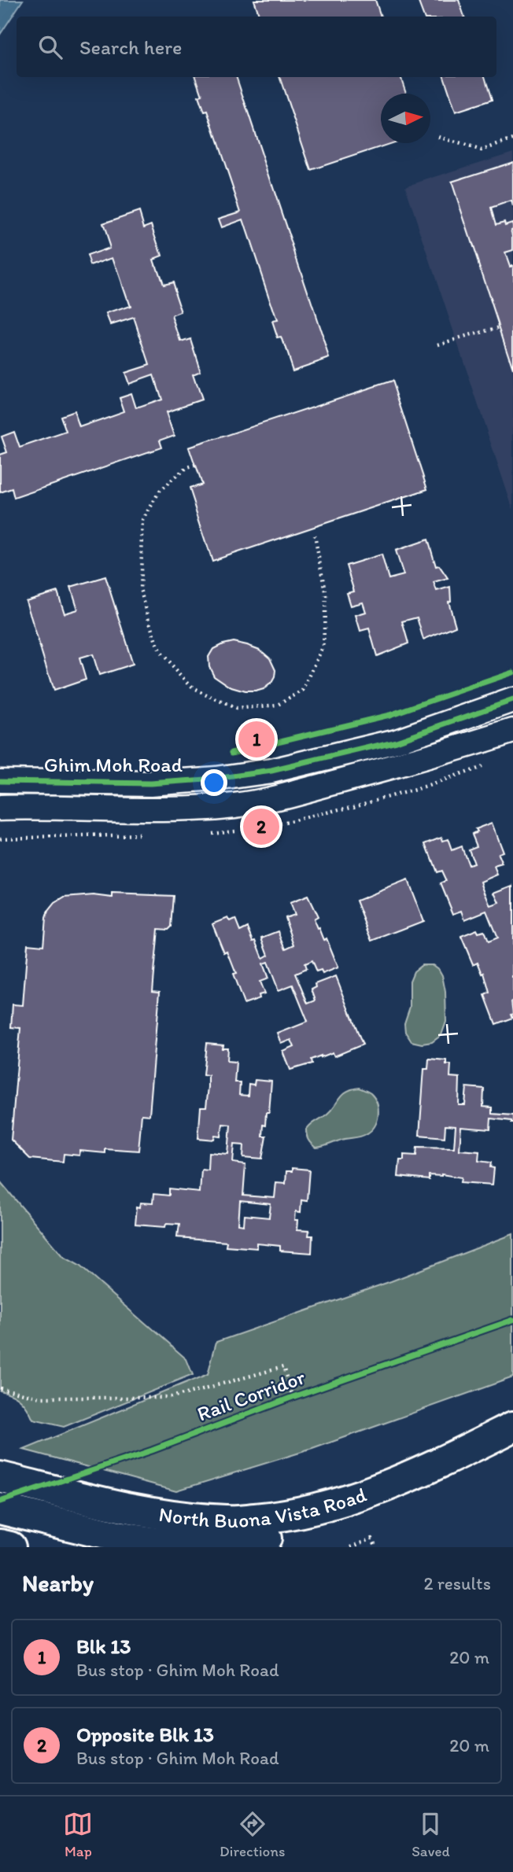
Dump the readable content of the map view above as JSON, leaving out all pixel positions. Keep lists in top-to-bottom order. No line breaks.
{"streets":{"main road":["North Buona Vista Road"],"street":["Ghim Moh Road"],"cycle path":["Rail Corridor"]},"north":"right","page":{"search":"Search here","pins":["1","2"],"heading":["Nearby","2 results"],"list":[{"mark":"1","name":"Blk 13","note":"Bus stop · Ghim Moh Road","value":"20 m"},{"mark":"2","name":"Opposite Blk 13","note":"Bus stop · Ghim Moh Road","value":"20 m"}],"nav":["Map","Directions","Saved"]}}
